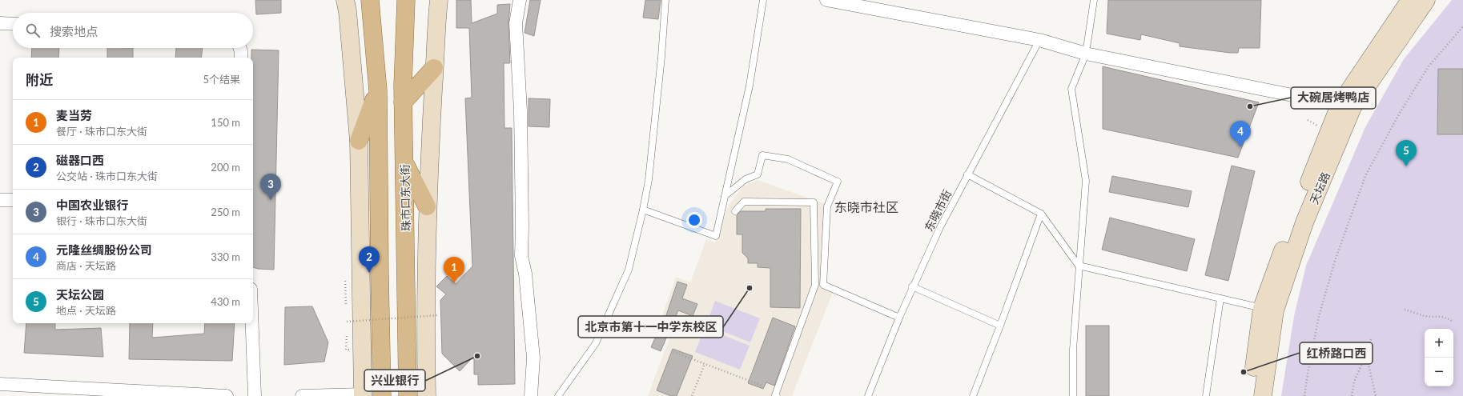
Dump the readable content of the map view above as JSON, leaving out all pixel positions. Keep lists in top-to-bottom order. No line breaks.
{"streets":{"main road":["珠市口东大街"],"street":["天坛路"],"lane":["东晓市街"]},"districts":["东晓市社区"],"places":["大碗居烤鸭店","北京市第十一中学东校区","兴业银行","红桥路口西"],"page":{"search":"搜索地点","heading":["附近","5个结果"],"list":[{"mark":"1","name":"麦当劳","note":"餐厅 · 珠市口东大街","value":"150 m"},{"mark":"2","name":"磁器口西","note":"公交站 · 珠市口东大街","value":"200 m"},{"mark":"3","name":"中国农业银行","note":"银行 · 珠市口东大街","value":"250 m"},{"mark":"4","name":"元隆丝绸股份公司","note":"商店 · 天坛路","value":"330 m"},{"mark":"5","name":"天坛公园","note":"地点 · 天坛路","value":"430 m"}],"pins":["4","5","3","2","1"],"map_buttons":["+","−"]}}
